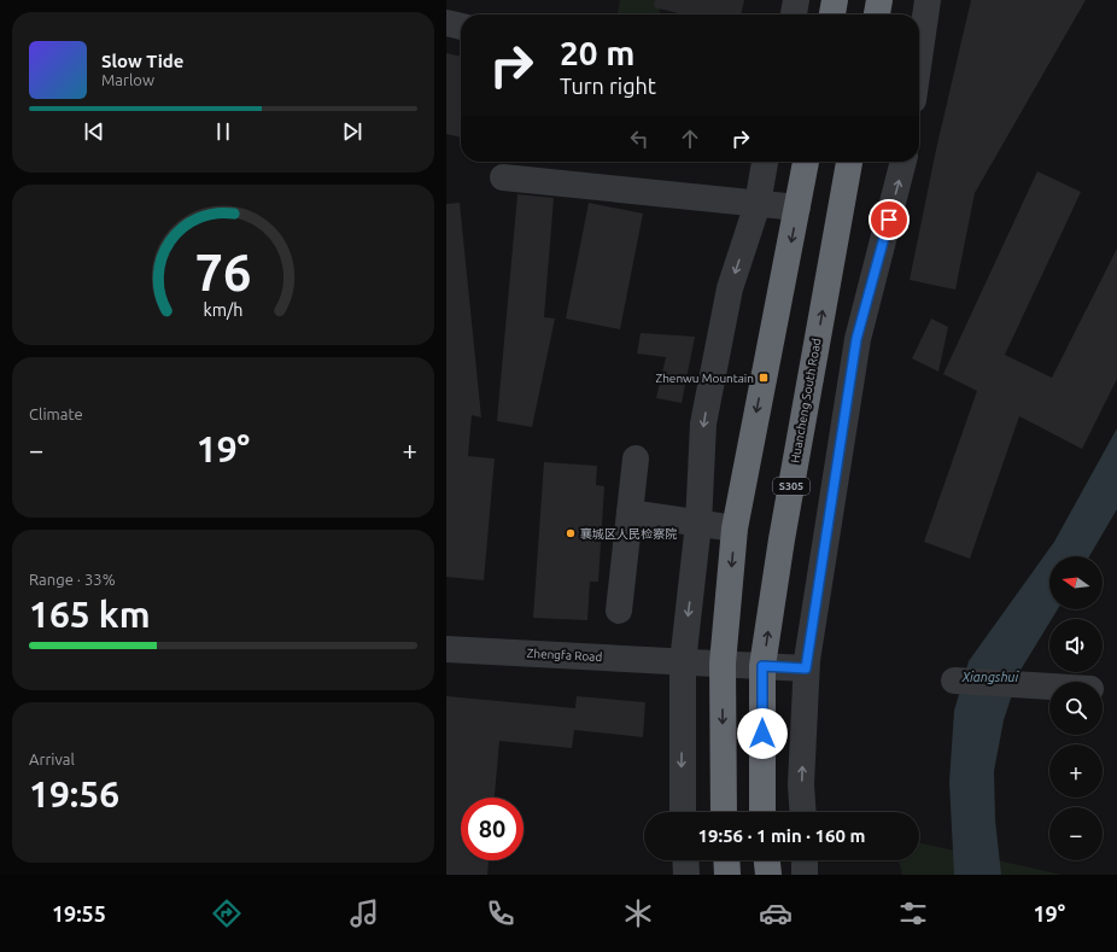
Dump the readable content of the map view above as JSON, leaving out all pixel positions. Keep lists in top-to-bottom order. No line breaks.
{"streets":{"highway":["Huancheng South Road","S305"],"street":["Zhengfa Road"]},"crossings":[["Huancheng South Road","Zhengfa Road"]],"water":["Xiangshui"],"places":{"transit":["Zhenwu Mountain"],"other":["襄城区人民检察院"]},"north":"left","page":{"turn":["20 m","Turn right"],"song":["Slow Tide","Marlow"],"tile":["Climate",["Range · 33%","165 km"],["Arrival","19:56"]],"heat":["−","19°","+"],"map_buttons":["+","−"],"limit":"80","trip":"19:56 · 1 min · 160 m","tabs":["19:55","19°"],"gauge":["76","km/h"]}}
